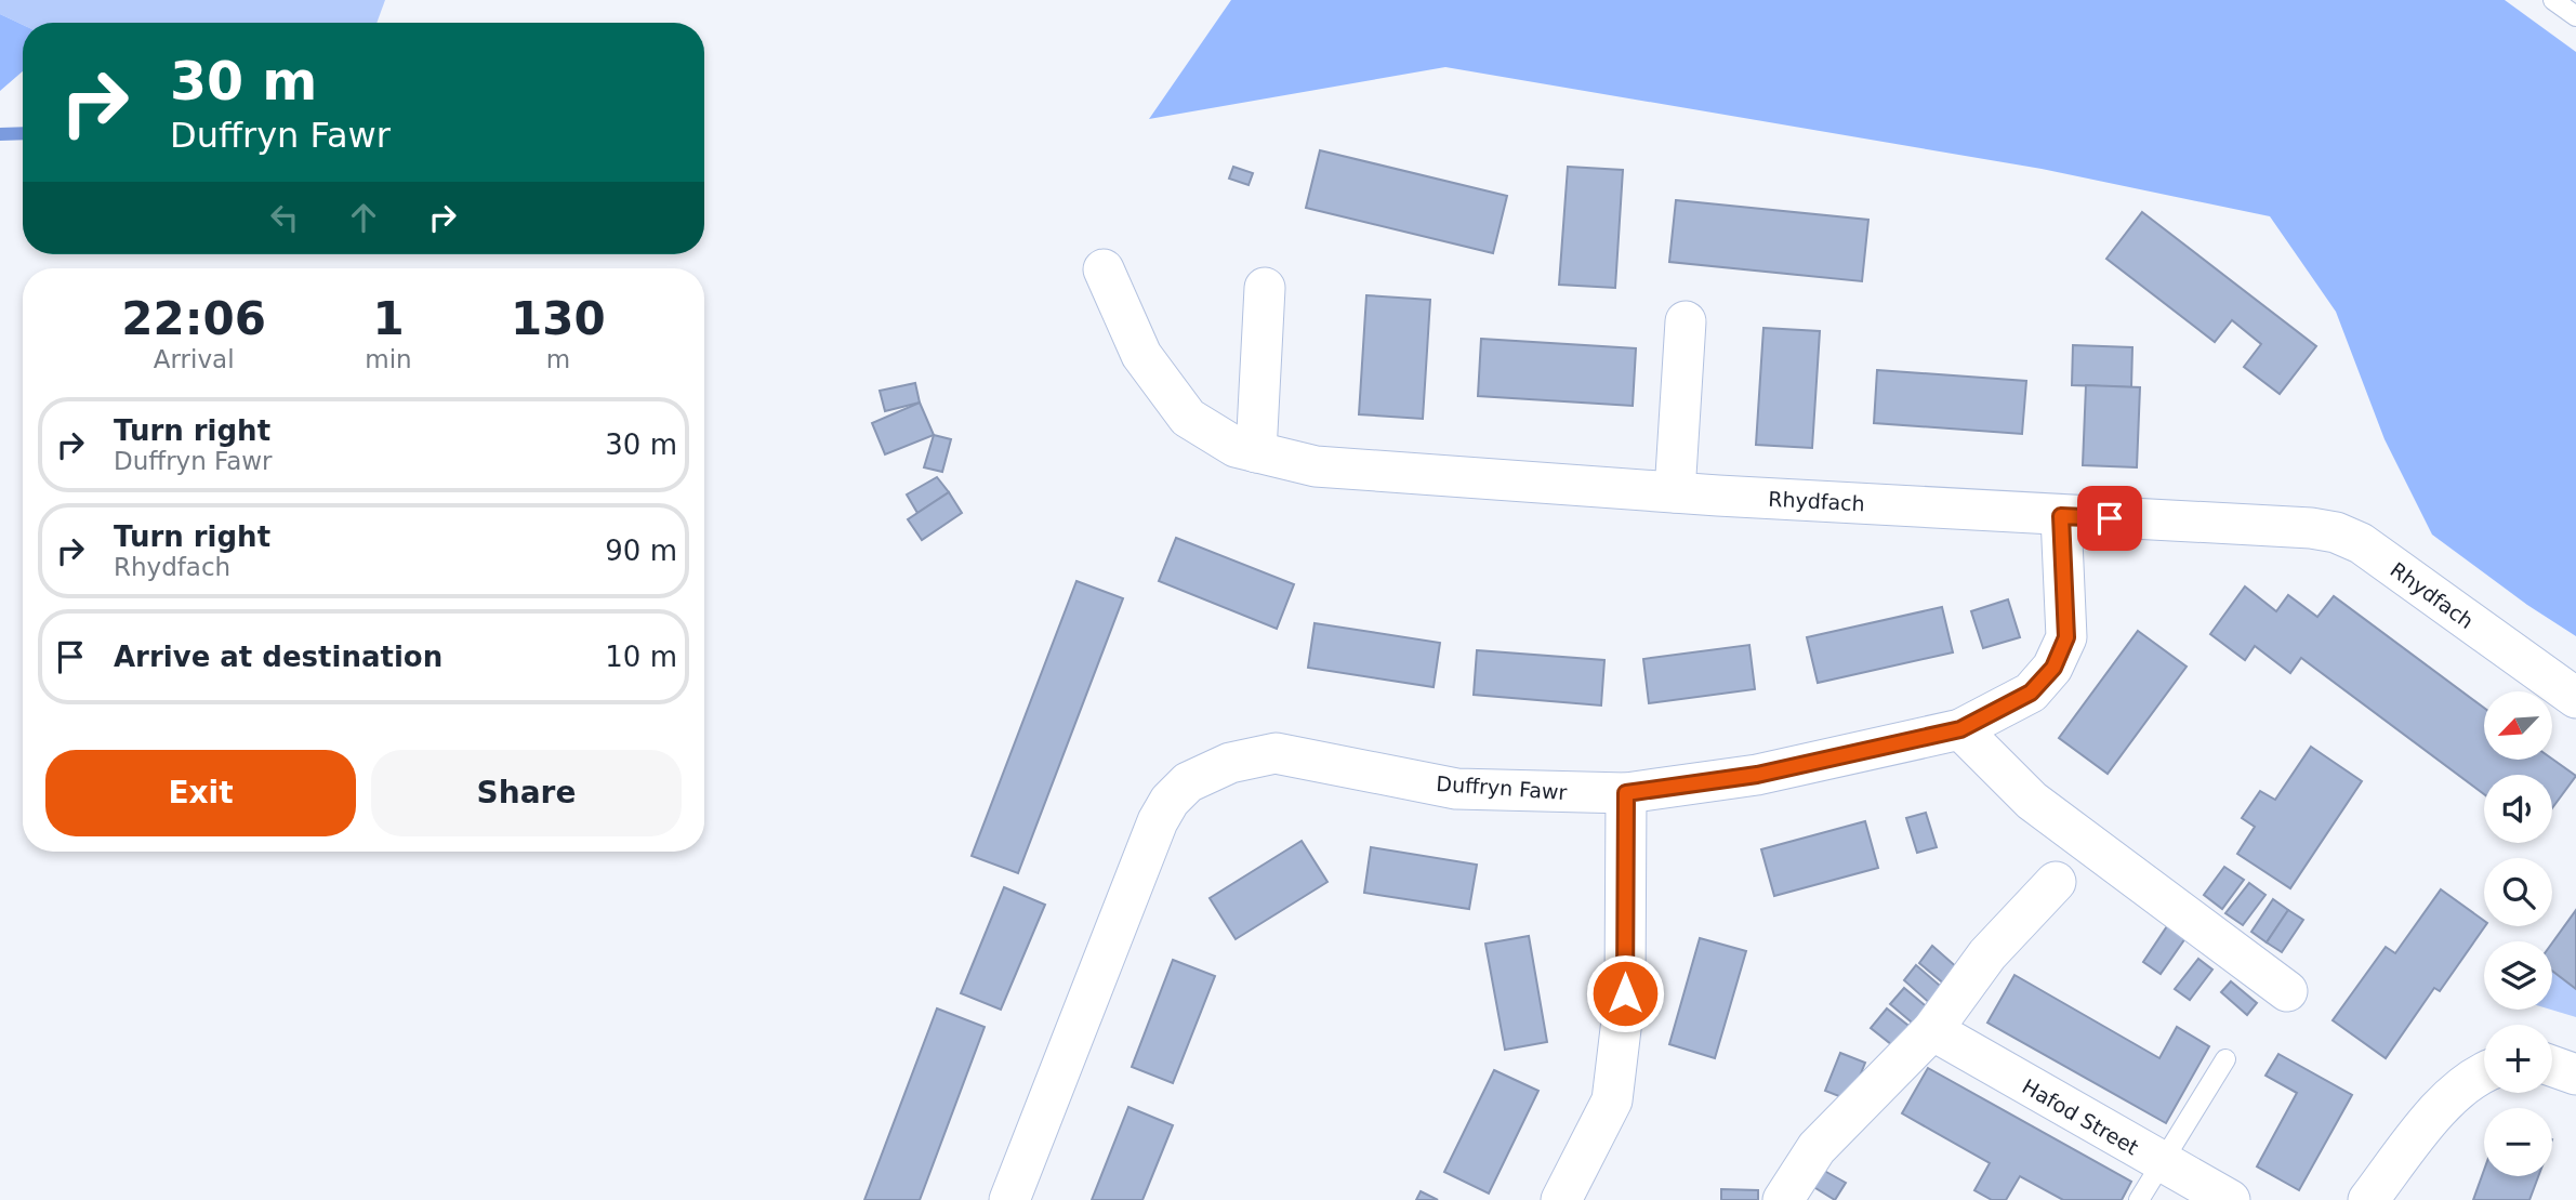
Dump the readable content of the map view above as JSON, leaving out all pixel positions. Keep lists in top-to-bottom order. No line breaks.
{"streets":{"street":["Rhydfach","Duffryn Fawr","Hafod Street"]},"crossings":[["Rhydfach","Duffryn Fawr"]],"north":"bottom left","page":{"turn":["30 m","Duffryn Fawr"],"eta":["22:06","Arrival","1","min","130","m"],"list":[{"name":"Turn right","note":"Duffryn Fawr","value":"30 m"},{"name":"Turn right","note":"Rhydfach","value":"90 m"},{"name":"Arrive at destination","value":"10 m"}],"map_buttons":["+","−"],"buttons":["Exit","Share"]}}
